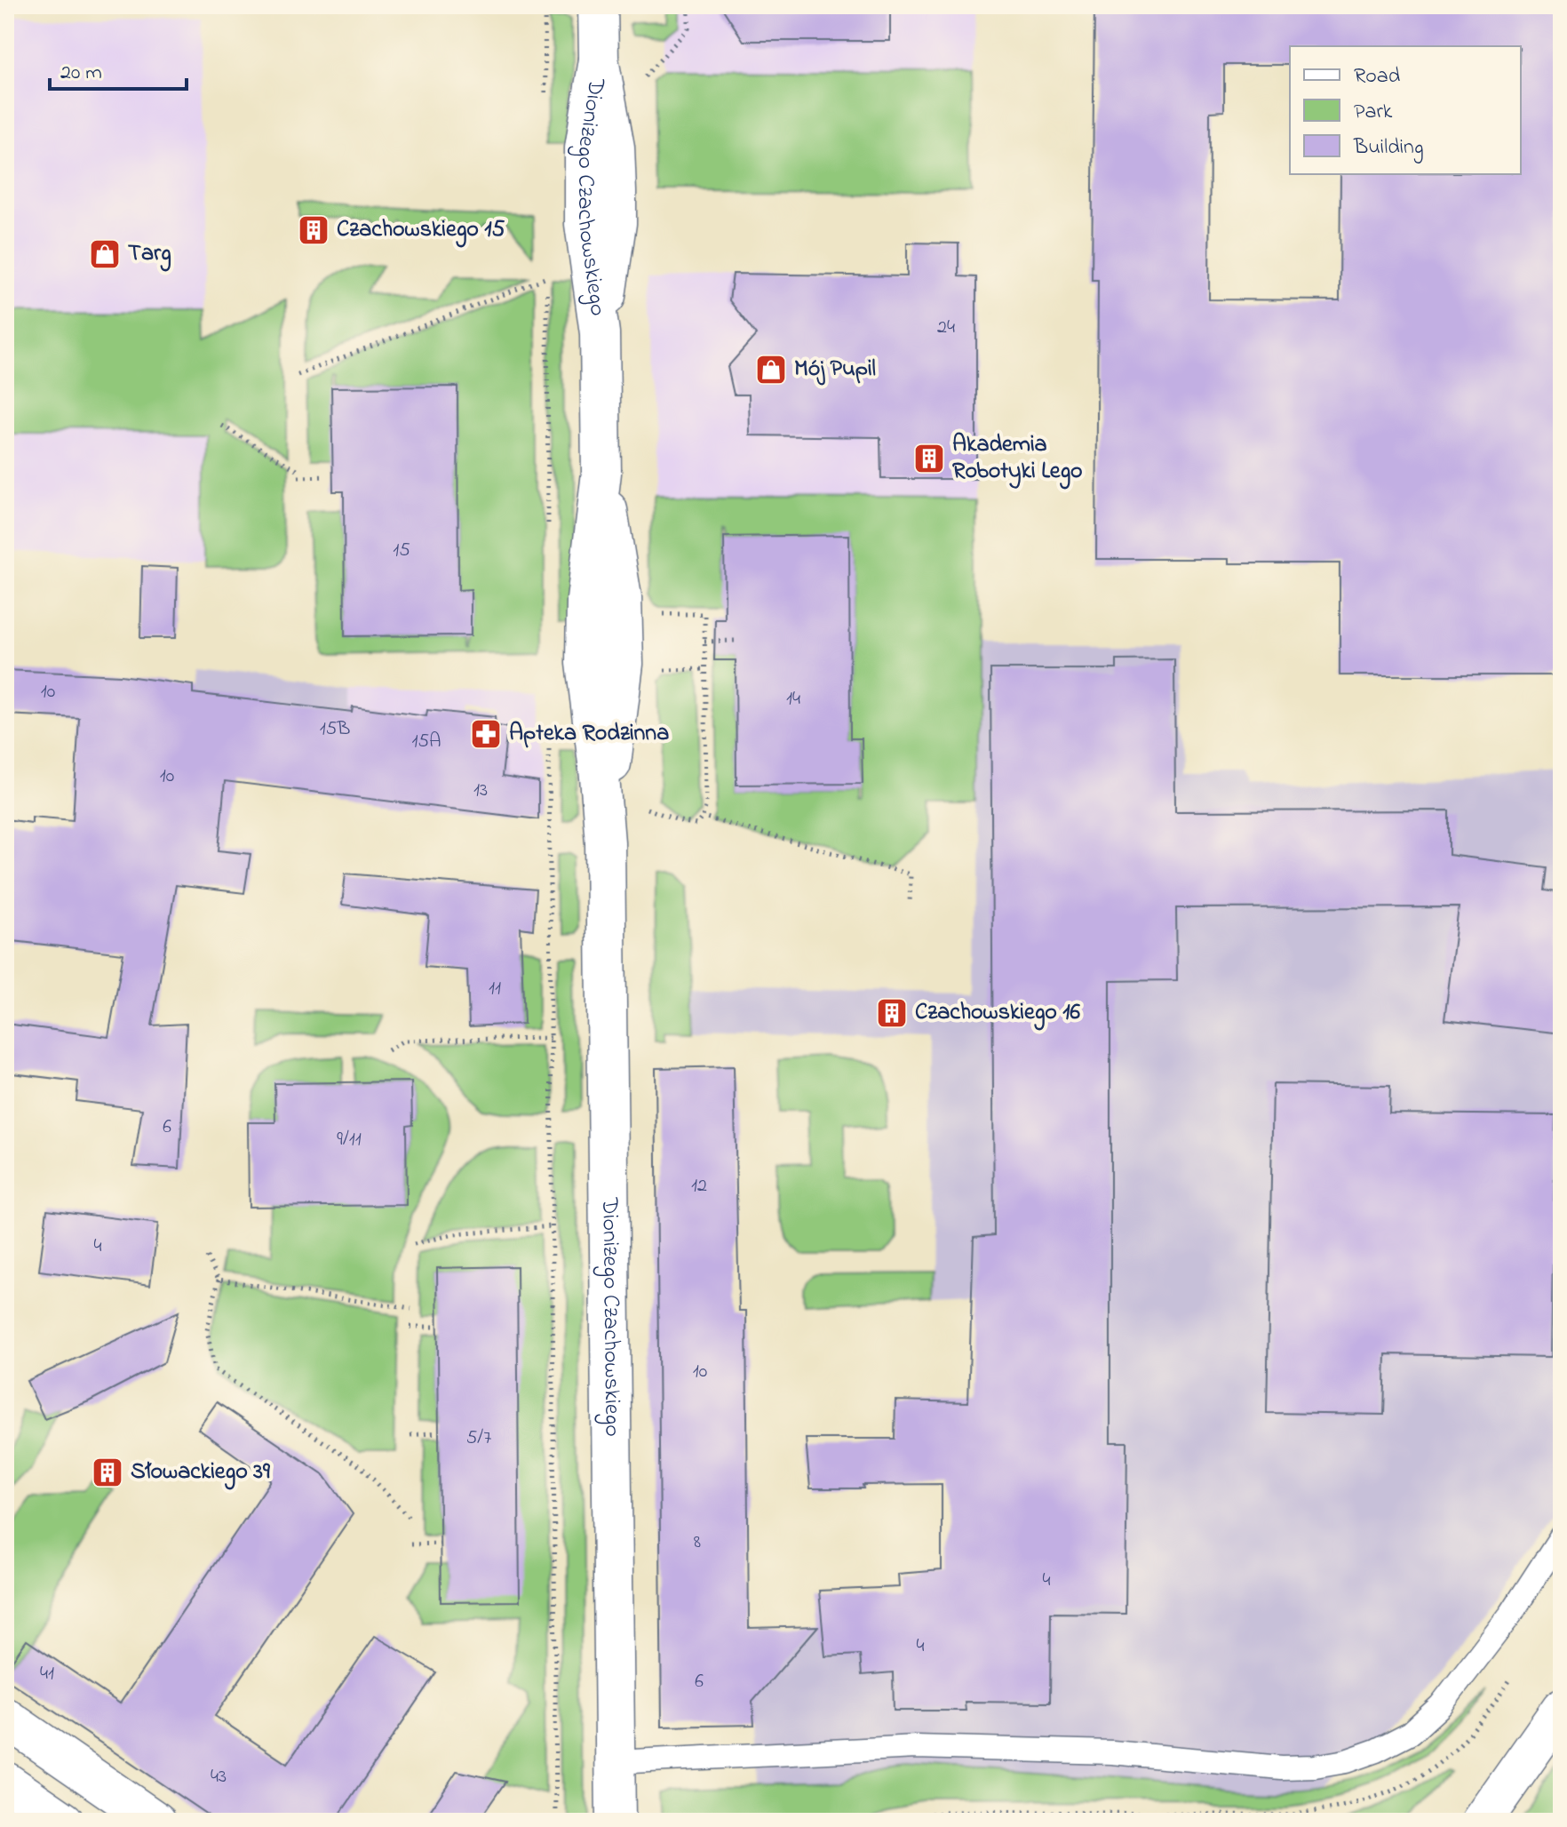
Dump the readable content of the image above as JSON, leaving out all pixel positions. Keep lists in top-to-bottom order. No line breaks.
{"streets":{"street":["Dionizego Czachowskiego"]},"places":{"building":["Czachowskiego 15","Akademia Robotyki Lego","Czachowskiego 16","Słowackiego 39"],"shop":["Targ","Mój Pupil"],"pharmacy":["Apteka Rodzinna"]},"house_numbers":["24","15","10","14","15B","15A","10","13","11","6","9/11","12","4","10","5/7","8","4","4","41","6","43"],"legend":["Road","Park","Building"],"scale_bar":"20 m"}
